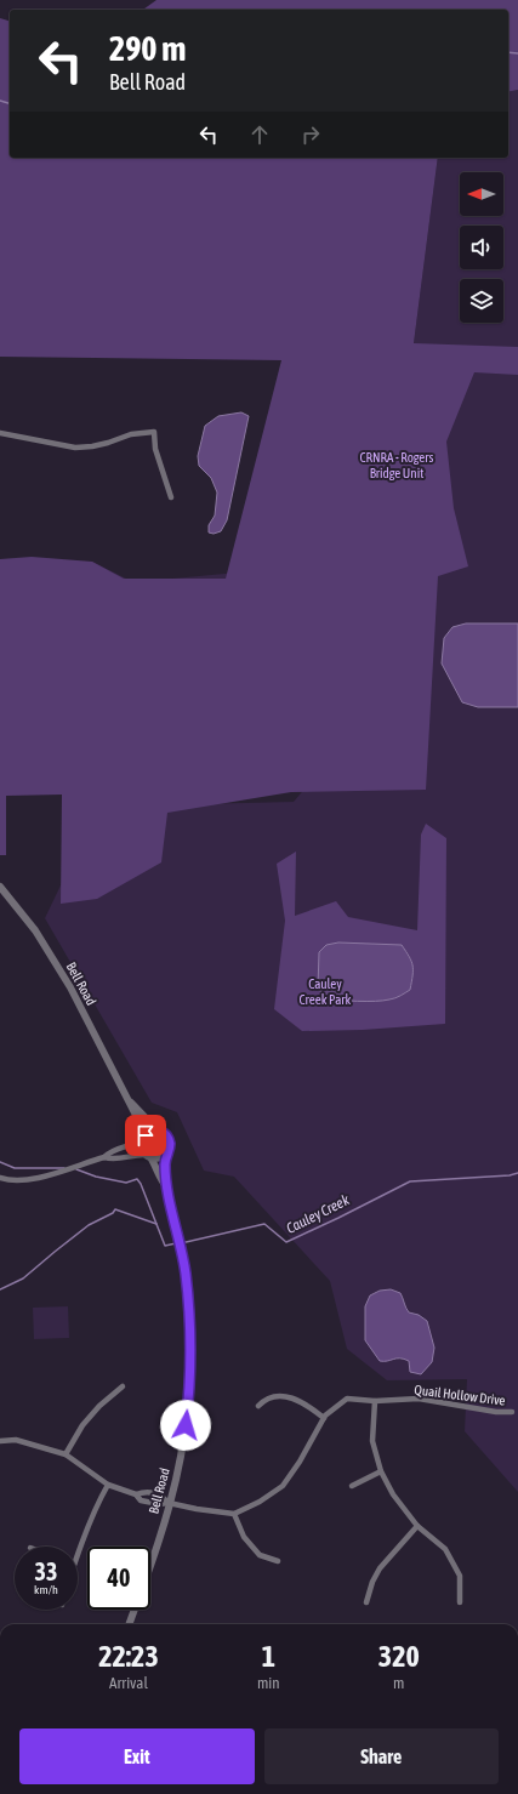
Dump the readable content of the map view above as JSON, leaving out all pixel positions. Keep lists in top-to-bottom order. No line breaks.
{"streets":{"street":["Bell Road","Quail Hollow Drive"]},"water":["Cauley Creek"],"parks":["CRNRA - Rogers Bridge Unit","Cauley Creek Park"],"north":"left","page":{"turn":["290 m","Bell Road"],"speed":"33 km/h","limit":"40","eta":["22:23","Arrival","1","min","320","m"],"buttons":["Exit","Share"]}}
